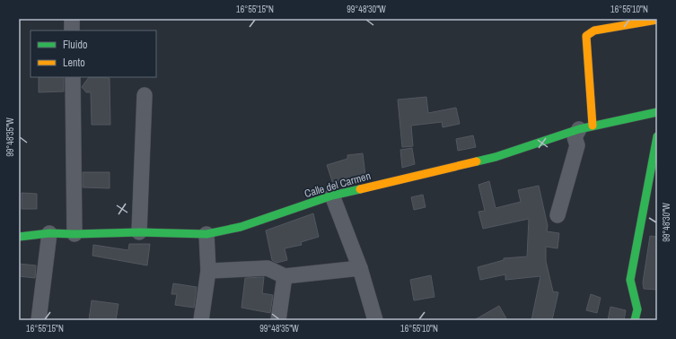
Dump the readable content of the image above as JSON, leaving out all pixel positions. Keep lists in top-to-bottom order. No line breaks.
{"streets":{"street":["Calle del Carmen"]},"legend":["Fluido","Lento"],"coordinates":["16°55'15\"N","99°48'30\"W","16°55'10\"N","99°48'35\"W"]}
